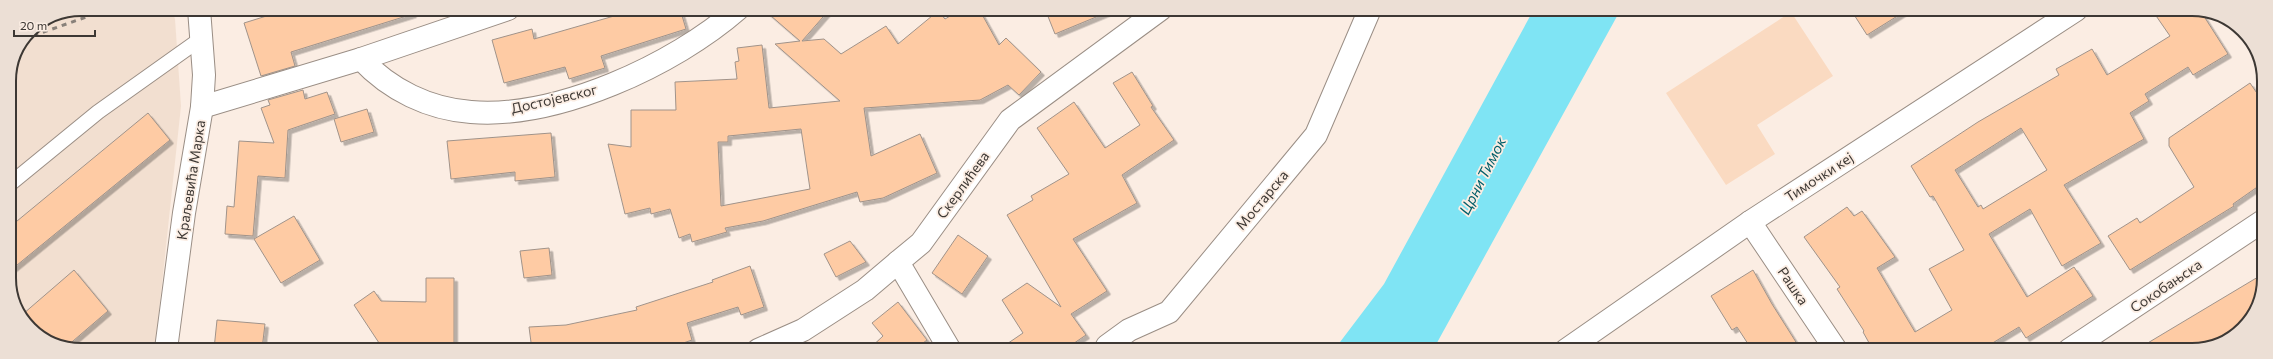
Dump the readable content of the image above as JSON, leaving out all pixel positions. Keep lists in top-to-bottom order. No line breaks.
{"streets":{"street":["Достојевског","Тимочки кеј","Краљевића Марка","Скерлићева","Мостарска","Рашка","Сокобањска"]},"crossings":[["Тимочки кеј","Рашка"]],"water":["Црни Тимок"],"scale_bar":"20 m"}
